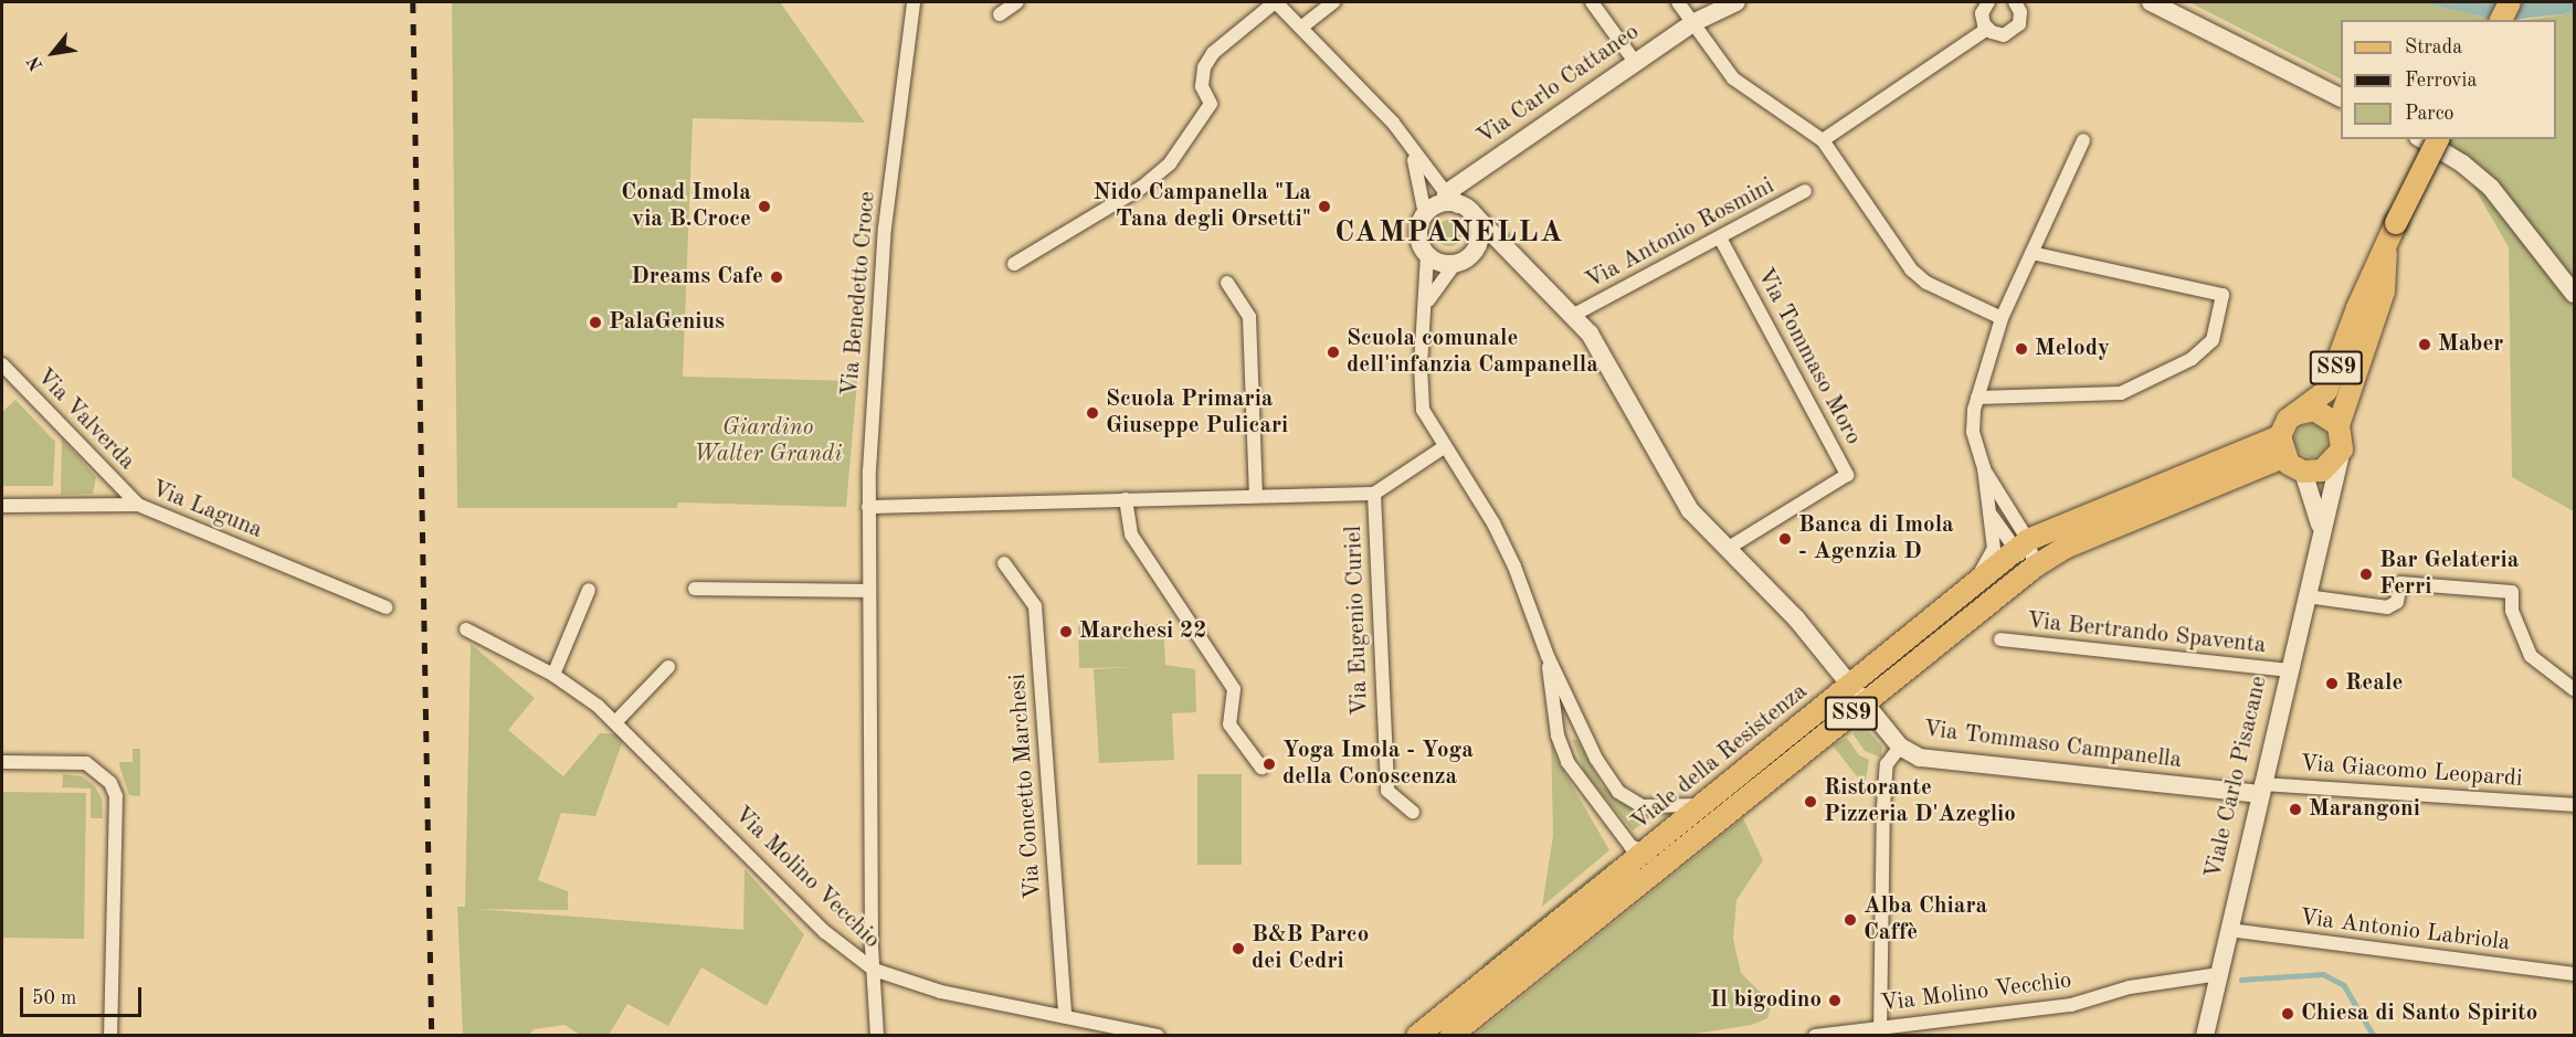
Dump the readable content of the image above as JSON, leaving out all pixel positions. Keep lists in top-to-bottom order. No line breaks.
{"streets":{"main road":["SS9","Viale della Resistenza","Viale Carlo Pisacane"],"street":["Via Carlo Cattaneo","Via Antonio Rosmini","Via Benedetto Croce","Via Tommaso Moro","Via Valverda","Via Laguna","Via Eugenio Curiel","Via Bertrando Spaventa","Via Tommaso Campanella","Via Giacomo Leopardi","Via Concetto Marchesi","Via Molino Vecchio","Via Antonio Labriola"]},"crossings":[["Via Carlo Cattaneo","Via Tommaso Campanella"],["Via Antonio Rosmini","Via Tommaso Moro"],["Via Antonio Rosmini","Via Tommaso Campanella"],["Via Benedetto Croce","Via Eugenio Curiel"],["Via Benedetto Croce","Via Molino Vecchio"],["Via Tommaso Moro","Via Tommaso Campanella"],["Via Valverda","Via Laguna"],["Via Bertrando Spaventa","Viale Carlo Pisacane"],["Via Tommaso Campanella","Viale della Resistenza"],["Via Tommaso Campanella","Via Giacomo Leopardi"],["Via Tommaso Campanella","Viale Carlo Pisacane"],["Viale della Resistenza","Viale Carlo Pisacane"],["Via Giacomo Leopardi","Viale Carlo Pisacane"],["Viale Carlo Pisacane","Via Molino Vecchio"],["Viale Carlo Pisacane","Via Antonio Labriola"],["Via Concetto Marchesi","Via Molino Vecchio"]],"districts":["CAMPANELLA"],"parks":["Giardino Walter Grandi"],"places":["Conad Imola via B.Croce","Nido Campanella \"La Tana degli Orsetti\"","Dreams Cafe","PalaGenius","Maber","Melody","Scuola comunale dell'infanzia Campanella","Scuola Primaria Giuseppe Pulicari","Banca di Imola - Agenzia D","Bar Gelateria Ferri","Marchesi 22","Reale","Yoga Imola - Yoga della Conoscenza","Ristorante Pizzeria D'Azeglio","Marangoni","Alba Chiara Caffè","B&B Parco dei Cedri","Il bigodino","Chiesa di Santo Spirito"],"legend":["Strada","Ferrovia","Parco"],"scale_bar":"50 m","north":"bottom left"}
